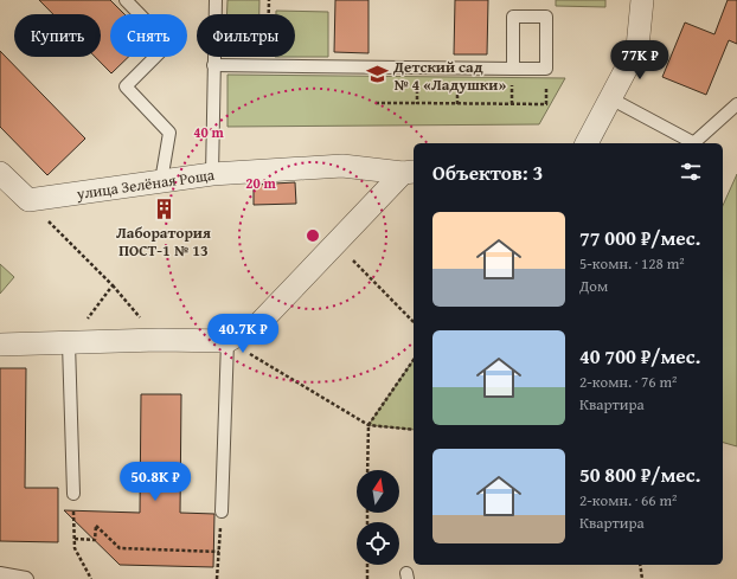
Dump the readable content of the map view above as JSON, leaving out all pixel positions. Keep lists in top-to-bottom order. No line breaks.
{"streets":{"street":["улица Зелёная Роща"]},"places":{"school or university":["Детский сад № 4 «Ладушки»"],"building":["Лаборатория ПОСТ-1 № 13"]},"north":"top","page":{"chip":["Купить","Снять","Фильтры"],"price":["77K ₽","40.7K ₽","50.8K ₽"],"heading":"Объектов: 3","list":[{"name":"77 000 ₽/мес.","note":"5-комн. · 128 m² · Дом"},{"name":"40 700 ₽/мес.","note":"2-комн. · 76 m² · Квартира"},{"name":"50 800 ₽/мес.","note":"2-комн. · 66 m² · Квартира"}]},"rings":["40 m","20 m"]}
